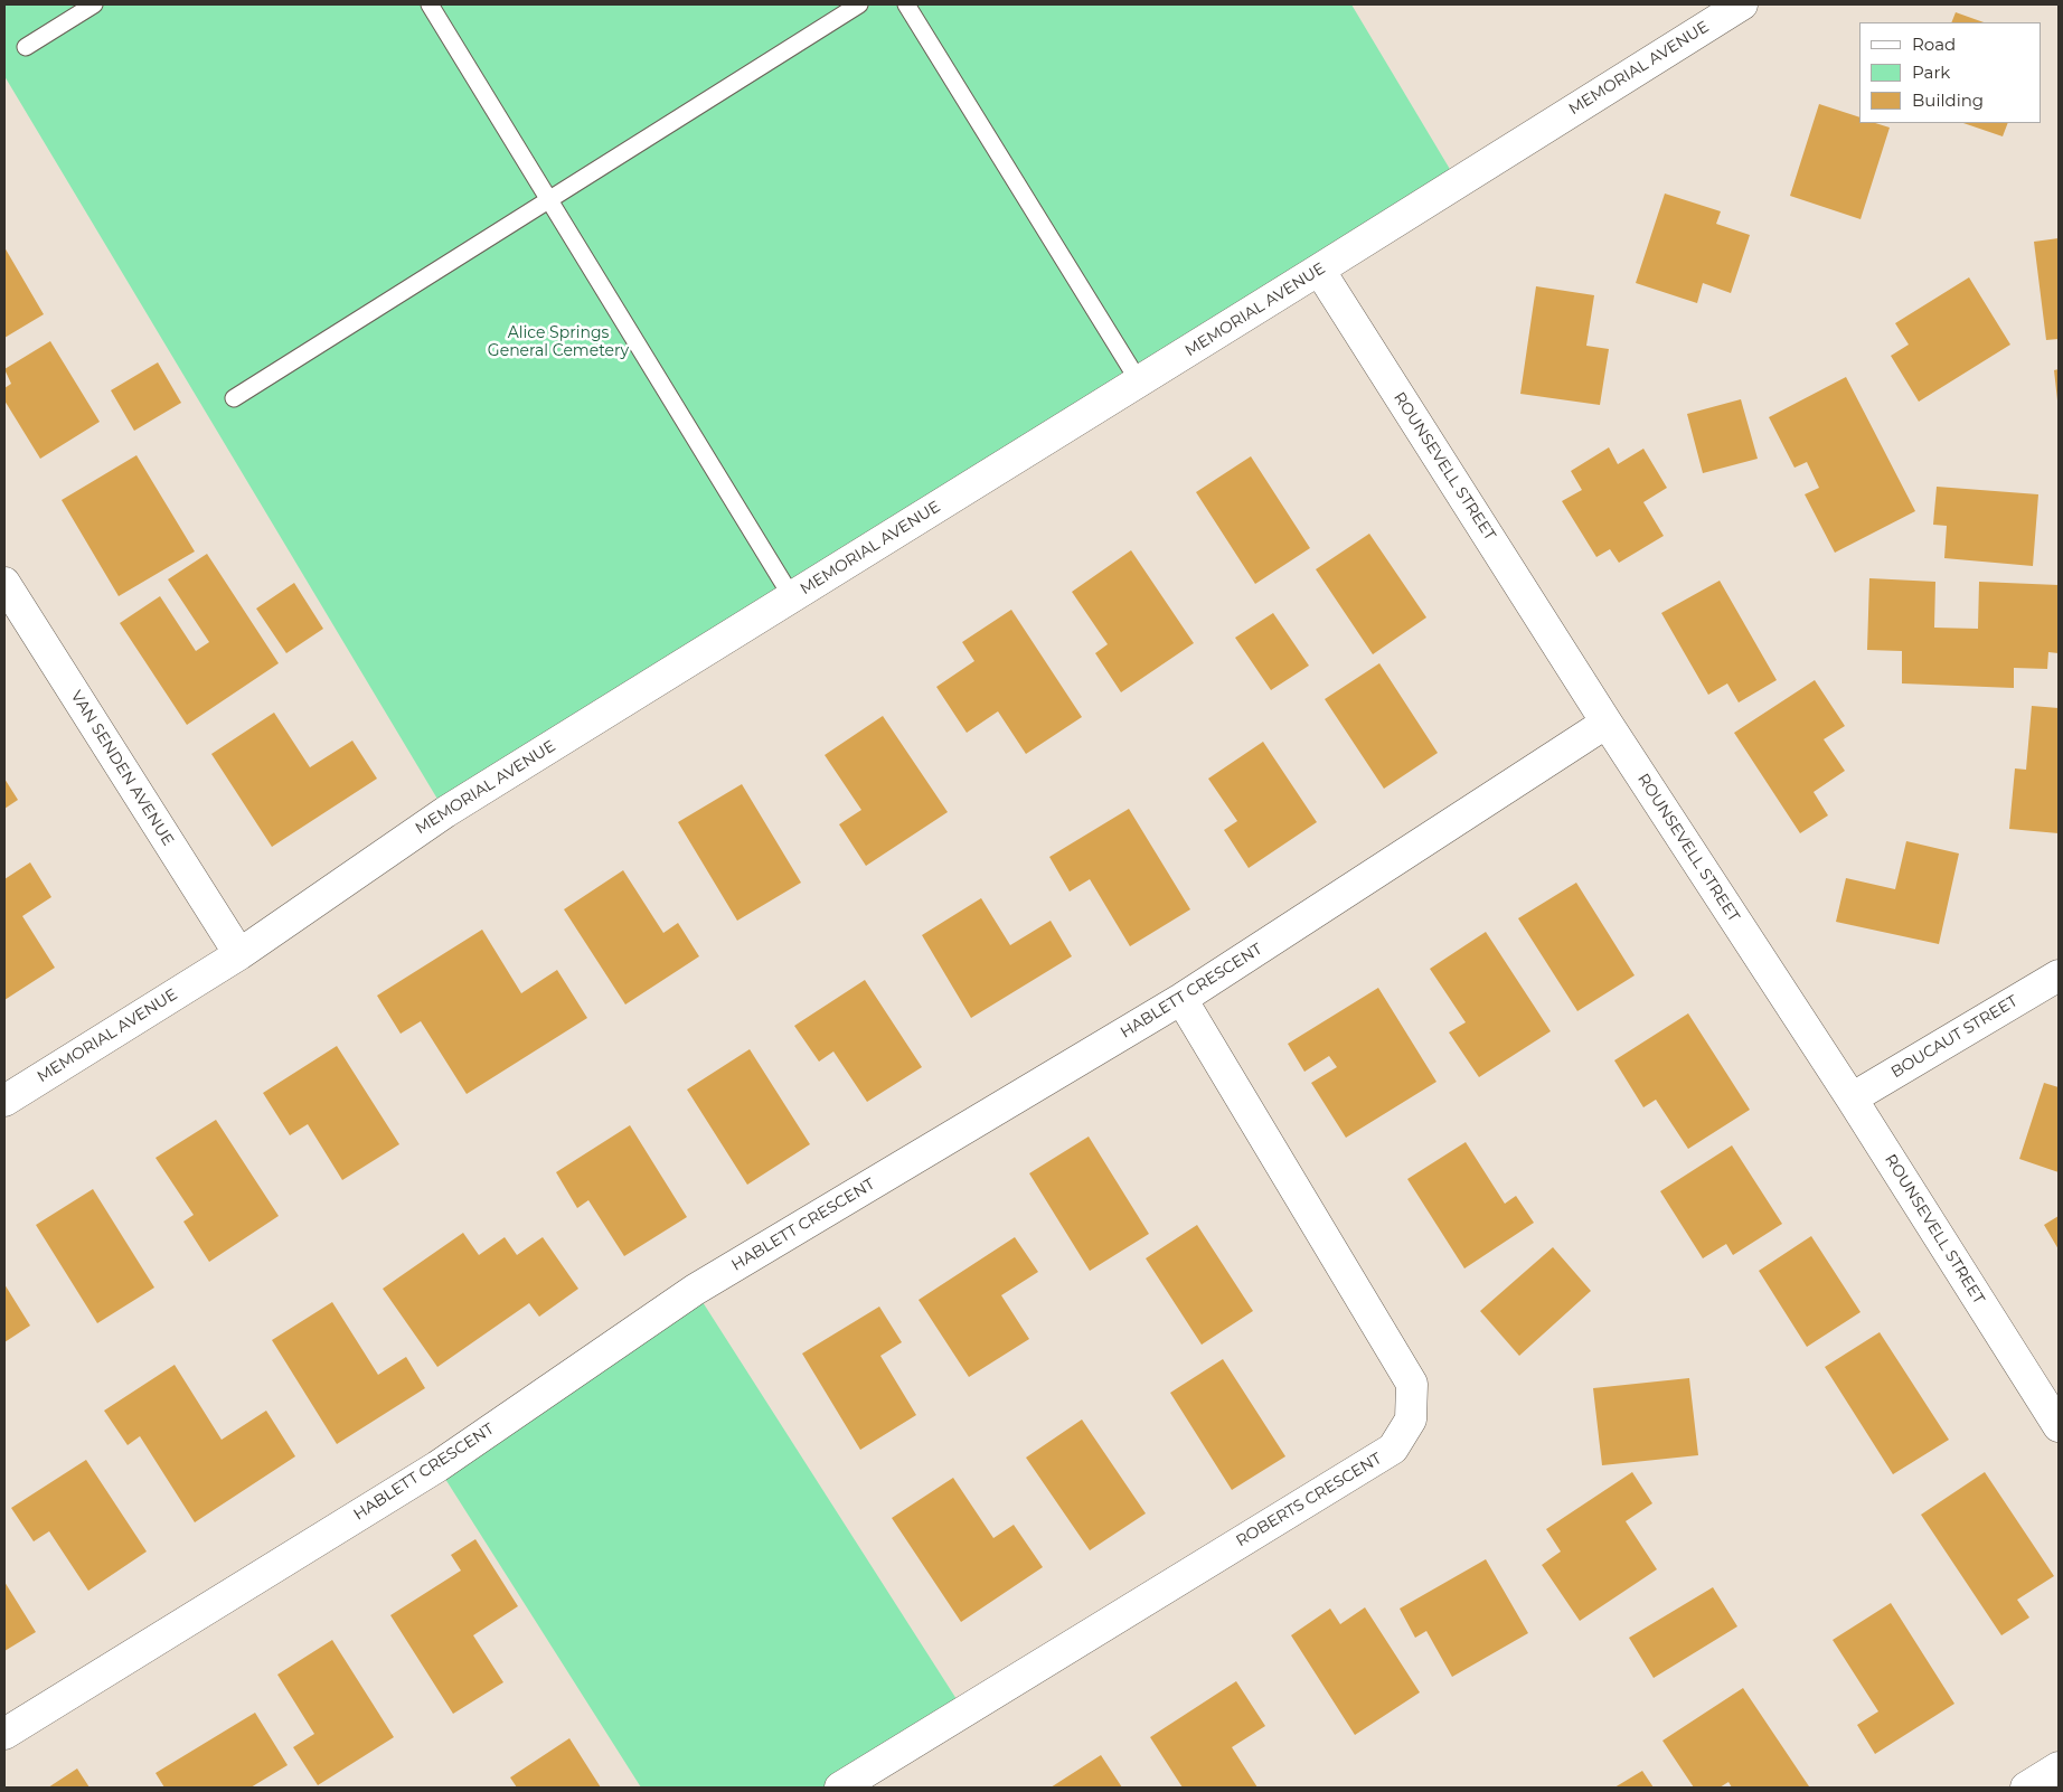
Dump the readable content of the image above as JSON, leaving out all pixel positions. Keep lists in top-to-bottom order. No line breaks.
{"streets":{"street":["MEMORIAL AVENUE","ROUNSEVELL STREET","VAN SENDEN AVENUE","HABLETT CRESCENT","BOUCAUT STREET","ROBERTS CRESCENT"]},"crossings":[["MEMORIAL AVENUE","ROUNSEVELL STREET"],["MEMORIAL AVENUE","VAN SENDEN AVENUE"],["ROUNSEVELL STREET","HABLETT CRESCENT"],["ROUNSEVELL STREET","BOUCAUT STREET"],["HABLETT CRESCENT","ROBERTS CRESCENT"]],"parks":["Alice Springs General Cemetery"],"legend":["Road","Park","Building"]}
